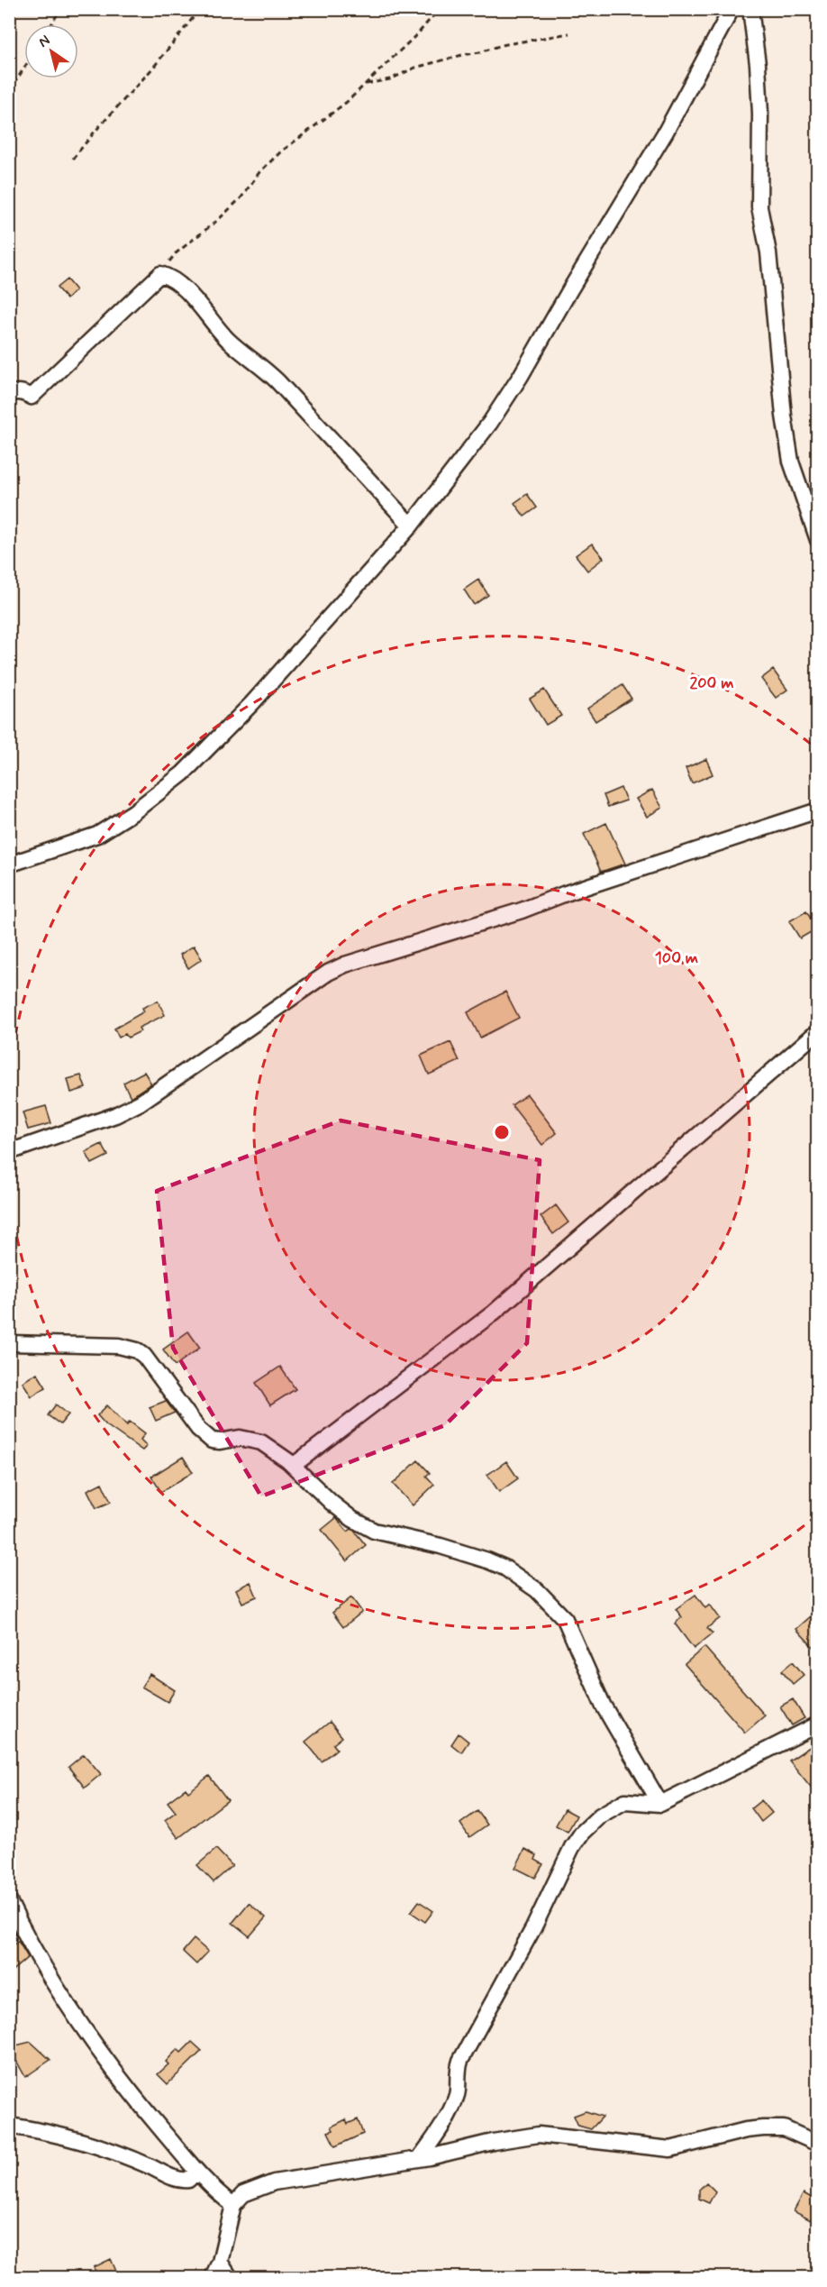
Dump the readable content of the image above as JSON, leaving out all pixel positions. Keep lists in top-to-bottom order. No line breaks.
{"north":"top left","rings":["200 m","100 m"]}
